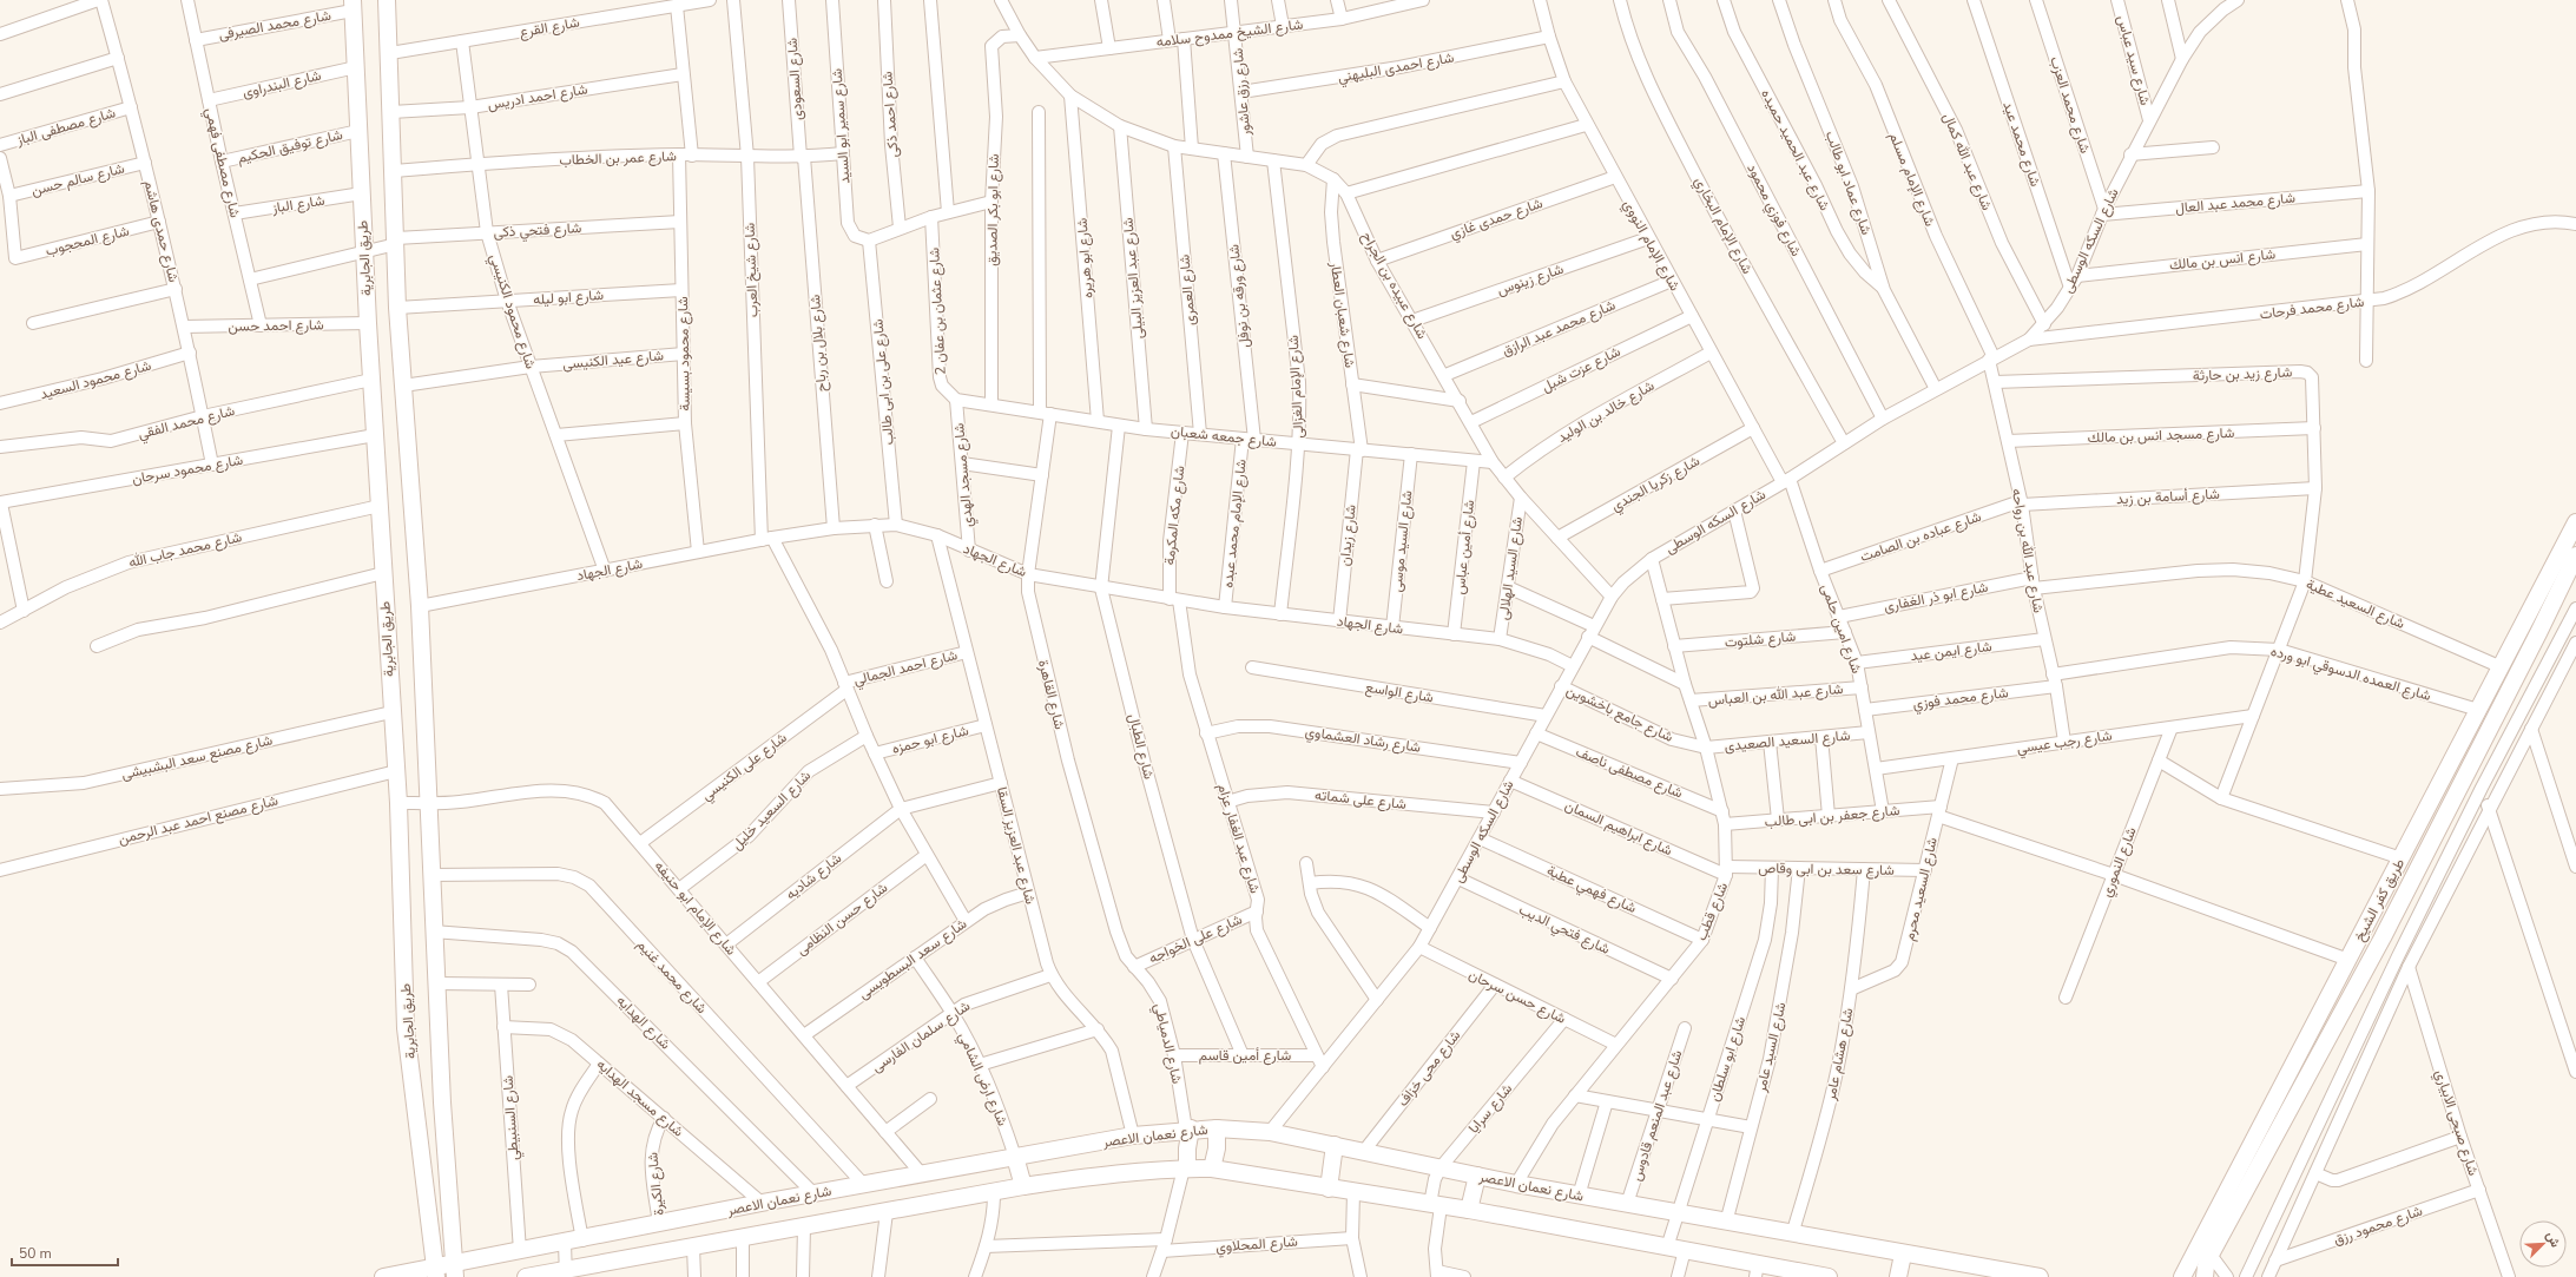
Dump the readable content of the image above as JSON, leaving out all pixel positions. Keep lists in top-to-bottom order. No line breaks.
{"streets":{"street":["شارع محمد الصيرفى","شارع القرع","شارع الشيخ ممدوح سلامه","شارع سيد عباس","شارع احمدى البليهني","شارع السعودى","شارع البندراوى","شارع رزق عاشور","شارع احمد ادريس","شارع محمد العزب","شارع احمد ذكى","شارع مصطفى الباز","شارع سمير ابو السيد","شارع محمد عيد","شارع توفيق الحكيم","شارع عبد الحميد حميده","شارع عمر بن الخطاب","شارع عبد الله كمال","شارع مصطفى فهمي","شارع سالم حسن","شارع الإمام مسلم","شارع عماد ابو طالب","شارع محمد عبد العال","شارع الباز","شارع ابو بكر الصديق","شارع فوزي محمود","شارع حمدى غازي","شارع الإمام البخاري","شارع فتحي ذكى","شارع حمدى هاشم","شارع المحجوب","شارع السكه الوسطى","شارع الإمام النووي","طريق الجابرية","شارع ابو هريره","شارع انس بن مالك","شارع شيخ العرب","شارع عبد العزيز البيلى","شارع زينوس","شارع عبيده بن الجراح","شارع العمرى","شارع ورقه بن نوفل","شارع ابو ليله","شارع محمد فرحات","شارع محمود الكنيسي","شارع عثمان بن عفان 2","شارع شعبان العطار","شارع احمد حسن","شارع محمد عبد الرازق","شارع بلال بن رباح","شارع محمود بسيسة","شارع عيد الكنيسى","شارع عزت شبل","شارع زيد بن حارثة","شارع محمود السعيد","شارع على بن ابى طالب","شارع الإمام الغزالى","شارع خالد بن الوليد","شارع محمد الفقي","شارع مسجد انس بن مالك","شارع جمعه شعبان","شارع محمود سرحان","شارع مسجد الهدي","شارع زكريا الجندي","شارع أسامة بن زيد","شارع مكه المكرمة","شارع الإمام محمد عبده","شارع زيدان","شارع عباده بن الصامت","شارع السيد موسى","شارع أمين عباس","شارع محمد جاب الله","شارع عبد الله بن رواحه","شارع الجهاد","شارع السيد الهلالى","شارع ابو ذر الغفارى","شارع السعيد عطية","شارع امين حلمى","شارع شلتوت","شارع ايمن عيد","شارع احمد الجمالي","شارع العمده الدسوقي ابو ورده","شارع الواسع","شارع القاهرة","شارع عبد الله بن العباس","شارع محمد فوزي","شارع جامع باخشوين","شارع ابو حمزه","شارع رشاد العشماوي","شارع السعيد الصعيدى","شارع رجب عيسي","شارع الطبال","شارع مصنع سعد البشبيشى","شارع على الكنيسي","شارع مصطفى ناصف","شارع على شماته","شارع السعيد خليل","شارع جعفر بن ابى طالب","شارع مصنع احمد عبد الرحمن","شارع ابراهيم السمان","شارع عبد الغفار عزام","شارع عبد العزيز السقا","شارع النموري","شارع سعد بن ابى وقاص","شارع شاديه","شارع فهمي عطية","شارع السعيد محرم","طريق كفر الشيخ","شارع الإمام ابو حنيفه","شارع قطب","شارع حسن النظامى","شارع فتحي الديب","شارع على الخواجه","شارع سعد البسطويسى","شارع محمد غنيم","شارع حسن سرحان","شارع الهدايه","شارع سلمان الفارسى","شارع الدمياطي","شارع السيد عامر","شارع هشام عامر","شارع أمين قاسم","شارع ابو سلطان","شارع محى خزاف","شارع ارض الشامي","شارع مسجد الهدايه","شارع سرايا","شارع عبد المنعم قادوس","شارع السنبيطي","شارع صبحى الابياري","شارع نعمان الاعصر","شارع الكيرة","شارع محمود رزق","شارع المحلاوي"]},"crossings":[["شارع محمد الصيرفى","شارع مصطفى فهمي"],["شارع محمد الصيرفى","طريق الجابرية"],["شارع القرع","طريق الجابرية"],["شارع القرع","شارع محمود الكنيسي"],["شارع الشيخ ممدوح سلامه","شارع رزق عاشور"],["شارع الشيخ ممدوح سلامه","شارع عبيده بن الجراح"],["شارع سيد عباس","شارع السكه الوسطى"],["شارع احمدى البليهني","شارع رزق عاشور"],["شارع احمدى البليهني","شارع الإمام النووي"],["شارع السعودى","شارع عمر بن الخطاب"],["شارع السعودى","شارع بلال بن رباح"],["شارع البندراوى","شارع مصطفى فهمي"],["شارع البندراوى","طريق الجابرية"],["شارع رزق عاشور","شارع عبيده بن الجراح"],["شارع احمد ادريس","طريق الجابرية"],["شارع احمد ادريس","شارع محمود الكنيسي"],["شارع محمد العزب","شارع محمد عبد العال"],["شارع محمد العزب","شارع السكه الوسطى"],["شارع مصطفى الباز","شارع حمدى هاشم"],["شارع سمير ابو السيد","شارع عمر بن الخطاب"],["شارع سمير ابو السيد","شارع على بن ابى طالب"],["شارع محمد عيد","شارع السكه الوسطى"],["شارع توفيق الحكيم","شارع مصطفى فهمي"],["شارع توفيق الحكيم","طريق الجابرية"],["شارع عبد الحميد حميده","شارع عماد ابو طالب"],["شارع عمر بن الخطاب","طريق الجابرية"],["شارع عمر بن الخطاب","شارع شيخ العرب"],["شارع عمر بن الخطاب","شارع محمود الكنيسي"],["شارع عمر بن الخطاب","شارع بلال بن رباح"],["شارع عمر بن الخطاب","شارع محمود بسيسة"],["شارع عبد الله كمال","شارع السكه الوسطى"],["شارع مصطفى فهمي","شارع الباز"],["شارع مصطفى فهمي","شارع فتحي ذكى"],["شارع مصطفى فهمي","شارع احمد حسن"],["شارع سالم حسن","شارع حمدى هاشم"],["شارع سالم حسن","شارع المحجوب"],["شارع الإمام مسلم","شارع السكه الوسطى"],["شارع الإمام مسلم","شارع عبد الله بن رواحه"],["شارع عماد ابو طالب","شارع السكه الوسطى"],["شارع محمد عبد العال","شارع السكه الوسطى"],["شارع الباز","طريق الجابرية"],["شارع ابو بكر الصديق","شارع عبيده بن الجراح"],["شارع ابو بكر الصديق","شارع جمعه شعبان"],["شارع فوزي محمود","شارع السكه الوسطى"],["شارع حمدى غازي","شارع الإمام النووي"],["شارع حمدى غازي","شارع عبيده بن الجراح"],["شارع الإمام البخاري","شارع السكه الوسطى"],["شارع فتحي ذكى","طريق الجابرية"],["شارع فتحي ذكى","شارع محمود الكنيسي"],["شارع فتحي ذكى","شارع محمود بسيسة"],["شارع حمدى هاشم","شارع المحجوب"],["شارع حمدى هاشم","شارع احمد حسن"],["شارع حمدى هاشم","شارع محمود السعيد"],["شارع حمدى هاشم","شارع محمد الفقي"],["شارع حمدى هاشم","شارع محمود سرحان"],["شارع السكه الوسطى","شارع الإمام النووي"],["شارع السكه الوسطى","شارع انس بن مالك"],["شارع السكه الوسطى","شارع عبيده بن الجراح"],["شارع السكه الوسطى","شارع محمد فرحات"],["شارع السكه الوسطى","شارع عبد الله بن رواحه"],["شارع السكه الوسطى","شارع الجهاد"],["شارع السكه الوسطى","شارع امين حلمى"],["شارع السكه الوسطى","شارع الواسع"],["شارع السكه الوسطى","شارع جامع باخشوين"],["شارع السكه الوسطى","شارع رشاد العشماوي"],["شارع السكه الوسطى","شارع مصطفى ناصف"],["شارع السكه الوسطى","شارع على شماته"],["شارع السكه الوسطى","شارع ابراهيم السمان"],["شارع السكه الوسطى","شارع عبد الغفار عزام"],["شارع السكه الوسطى","شارع فهمي عطية"],["شارع السكه الوسطى","شارع قطب"],["شارع السكه الوسطى","شارع فتحي الديب"],["شارع السكه الوسطى","شارع حسن سرحان"],["شارع السكه الوسطى","شارع نعمان الاعصر"],["شارع الإمام النووي","شارع زينوس"],["شارع الإمام النووي","شارع محمد عبد الرازق"],["شارع الإمام النووي","شارع عزت شبل"],["شارع الإمام النووي","شارع خالد بن الوليد"],["شارع الإمام النووي","شارع زكريا الجندي"],["شارع الإمام النووي","شارع امين حلمى"],["طريق الجابرية","شارع ابو ليله"],["طريق الجابرية","شارع احمد حسن"],["طريق الجابرية","شارع عيد الكنيسى"],["طريق الجابرية","شارع محمد الفقي"],["طريق الجابرية","شارع محمود سرحان"],["طريق الجابرية","شارع محمد جاب الله"],["طريق الجابرية","شارع الجهاد"],["طريق الجابرية","شارع مصنع سعد البشبيشى"],["طريق الجابرية","شارع مصنع احمد عبد الرحمن"],["طريق الجابرية","شارع الإمام ابو حنيفه"],["طريق الجابرية","شارع محمد غنيم"],["طريق الجابرية","شارع الهدايه"],["طريق الجابرية","شارع نعمان الاعصر"],["شارع ابو هريره","شارع عبيده بن الجراح"],["شارع ابو هريره","شارع جمعه شعبان"],["شارع شيخ العرب","شارع الجهاد"],["شارع عبد العزيز البيلى","شارع عبيده بن الجراح"],["شارع عبد العزيز البيلى","شارع جمعه شعبان"],["شارع زينوس","شارع عبيده بن الجراح"],["شارع عبيده بن الجراح","شارع العمرى"],["شارع عبيده بن الجراح","شارع ورقه بن نوفل"],["شارع عبيده بن الجراح","شارع شعبان العطار"],["شارع عبيده بن الجراح","شارع محمد عبد الرازق"],["شارع عبيده بن الجراح","شارع عزت شبل"],["شارع عبيده بن الجراح","شارع الإمام الغزالى"],["شارع عبيده بن الجراح","شارع خالد بن الوليد"],["شارع عبيده بن الجراح","شارع جمعه شعبان"],["شارع عبيده بن الجراح","شارع زكريا الجندي"],["شارع عبيده بن الجراح","شارع السيد الهلالى"],["شارع العمرى","شارع جمعه شعبان"],["شارع ورقه بن نوفل","شارع جمعه شعبان"],["شارع ورقه بن نوفل","شارع الإمام محمد عبده"],["شارع ابو ليله","شارع محمود الكنيسي"],["شارع ابو ليله","شارع محمود بسيسة"],["شارع محمود الكنيسي","شارع عيد الكنيسى"],["شارع محمود الكنيسي","شارع الجهاد"],["شارع عثمان بن عفان 2","شارع جمعه شعبان"],["شارع عثمان بن عفان 2","شارع مسجد الهدي"],["شارع شعبان العطار","شارع جمعه شعبان"],["شارع شعبان العطار","شارع زيدان"],["شارع بلال بن رباح","شارع الجهاد"],["شارع محمود بسيسة","شارع عيد الكنيسى"],["شارع محمود بسيسة","شارع الجهاد"],["شارع زيد بن حارثة","شارع مسجد انس بن مالك"],["شارع زيد بن حارثة","شارع أسامة بن زيد"],["شارع زيد بن حارثة","شارع عبد الله بن رواحه"],["شارع زيد بن حارثة","شارع السعيد عطية"],["شارع زيد بن حارثة","شارع العمده الدسوقي ابو ورده"],["شارع زيد بن حارثة","شارع رجب عيسي"],["شارع على بن ابى طالب","شارع الجهاد"],["شارع الإمام الغزالى","شارع جمعه شعبان"],["شارع الإمام الغزالى","شارع الجهاد"],["شارع مسجد انس بن مالك","شارع عبد الله بن رواحه"],["شارع جمعه شعبان","شارع مسجد الهدي"],["شارع جمعه شعبان","شارع مكه المكرمة"],["شارع جمعه شعبان","شارع الإمام محمد عبده"],["شارع جمعه شعبان","شارع زيدان"],["شارع جمعه شعبان","شارع السيد موسى"],["شارع جمعه شعبان","شارع أمين عباس"],["شارع جمعه شعبان","شارع القاهرة"],["شارع جمعه شعبان","شارع الطبال"],["شارع مسجد الهدي","شارع الجهاد"],["شارع أسامة بن زيد","شارع عباده بن الصامت"],["شارع أسامة بن زيد","شارع عبد الله بن رواحه"],["شارع مكه المكرمة","شارع الجهاد"],["شارع مكه المكرمة","شارع عبد الغفار عزام"],["شارع الإمام محمد عبده","شارع الجهاد"],["شارع زيدان","شارع الجهاد"],["شارع عباده بن الصامت","شارع عبد الله بن رواحه"],["شارع عباده بن الصامت","شارع امين حلمى"],["شارع السيد موسى","شارع الجهاد"],["شارع أمين عباس","شارع الجهاد"],["شارع عبد الله بن رواحه","شارع ابو ذر الغفارى"],["شارع عبد الله بن رواحه","شارع السعيد عطية"],["شارع عبد الله بن رواحه","شارع ايمن عيد"],["شارع عبد الله بن رواحه","شارع العمده الدسوقي ابو ورده"],["شارع عبد الله بن رواحه","شارع محمد فوزي"],["شارع عبد الله بن رواحه","شارع رجب عيسي"],["شارع الجهاد","شارع السيد الهلالى"],["شارع الجهاد","شارع القاهرة"],["شارع الجهاد","شارع الطبال"],["شارع الجهاد","شارع عبد الغفار عزام"],["شارع الجهاد","شارع عبد العزيز السقا"],["شارع ابو ذر الغفارى","شارع السعيد عطية"],["شارع ابو ذر الغفارى","شارع امين حلمى"],["شارع السعيد عطية","طريق كفر الشيخ"],["شارع امين حلمى","شارع شلتوت"],["شارع امين حلمى","شارع ايمن عيد"],["شارع امين حلمى","شارع عبد الله بن العباس"],["شارع امين حلمى","شارع محمد فوزي"],["شارع امين حلمى","شارع السعيد الصعيدى"],["شارع امين حلمى","شارع رجب عيسي"],["شارع امين حلمى","شارع جعفر بن ابى طالب"],["شارع شلتوت","شارع قطب"],["شارع احمد الجمالي","شارع على الكنيسي"],["شارع احمد الجمالي","شارع عبد العزيز السقا"],["شارع العمده الدسوقي ابو ورده","شارع محمد فوزي"],["شارع العمده الدسوقي ابو ورده","طريق كفر الشيخ"],["شارع القاهرة","شارع على الخواجه"],["شارع القاهرة","شارع الدمياطي"],["شارع عبد الله بن العباس","شارع قطب"],["شارع جامع باخشوين","شارع السعيد الصعيدى"],["شارع جامع باخشوين","شارع قطب"],["شارع ابو حمزه","شارع عبد العزيز السقا"],["شارع رشاد العشماوي","شارع عبد الغفار عزام"],["شارع السعيد الصعيدى","شارع قطب"],["شارع رجب عيسي","شارع النموري"],["شارع رجب عيسي","شارع السعيد محرم"],["شارع الطبال","شارع على الخواجه"],["شارع الطبال","شارع أمين قاسم"],["شارع على الكنيسي","شارع الإمام ابو حنيفه"],["شارع مصطفى ناصف","شارع قطب"],["شارع على شماته","شارع عبد الغفار عزام"],["شارع السعيد خليل","شارع الإمام ابو حنيفه"],["شارع جعفر بن ابى طالب","شارع السعيد محرم"],["شارع جعفر بن ابى طالب","شارع قطب"],["شارع ابراهيم السمان","شارع سعد بن ابى وقاص"],["شارع ابراهيم السمان","شارع قطب"],["شارع عبد الغفار عزام","شارع على الخواجه"],["شارع عبد الغفار عزام","شارع أمين قاسم"],["شارع عبد العزيز السقا","شارع سعد البسطويسى"],["شارع عبد العزيز السقا","شارع سلمان الفارسى"],["شارع عبد العزيز السقا","شارع نعمان الاعصر"],["شارع سعد بن ابى وقاص","شارع السعيد محرم"],["شارع سعد بن ابى وقاص","شارع قطب"],["شارع سعد بن ابى وقاص","شارع السيد عامر"],["شارع سعد بن ابى وقاص","شارع هشام عامر"],["شارع سعد بن ابى وقاص","شارع ابو سلطان"],["شارع شاديه","شارع الإمام ابو حنيفه"],["شارع فهمي عطية","شارع قطب"],["شارع السعيد محرم","شارع هشام عامر"],["شارع الإمام ابو حنيفه","شارع حسن النظامى"],["شارع الإمام ابو حنيفه","شارع سعد البسطويسى"],["شارع الإمام ابو حنيفه","شارع سلمان الفارسى"],["شارع الإمام ابو حنيفه","شارع نعمان الاعصر"],["شارع قطب","شارع فتحي الديب"],["شارع قطب","شارع حسن سرحان"],["شارع قطب","شارع نعمان الاعصر"],["شارع على الخواجه","شارع الدمياطي"],["شارع سعد البسطويسى","شارع ارض الشامي"],["شارع محمد غنيم","شارع نعمان الاعصر"],["شارع حسن سرحان","شارع محى خزاف"],["شارع حسن سرحان","شارع سرايا"],["شارع الهدايه","شارع نعمان الاعصر"],["شارع سلمان الفارسى","شارع ارض الشامي"],["شارع الدمياطي","شارع أمين قاسم"],["شارع الدمياطي","شارع نعمان الاعصر"],["شارع السيد عامر","شارع نعمان الاعصر"],["شارع هشام عامر","شارع نعمان الاعصر"],["شارع ابو سلطان","شارع نعمان الاعصر"],["شارع محى خزاف","شارع نعمان الاعصر"],["شارع ارض الشامي","شارع نعمان الاعصر"],["شارع مسجد الهدايه","شارع السنبيطي"],["شارع مسجد الهدايه","شارع نعمان الاعصر"],["شارع مسجد الهدايه","شارع الكيرة"],["شارع سرايا","شارع نعمان الاعصر"],["شارع عبد المنعم قادوس","شارع نعمان الاعصر"],["شارع السنبيطي","شارع نعمان الاعصر"],["شارع صبحى الابياري","شارع محمود رزق"],["شارع نعمان الاعصر","شارع الكيرة"]],"scale_bar":"50 m","north":"top right"}
